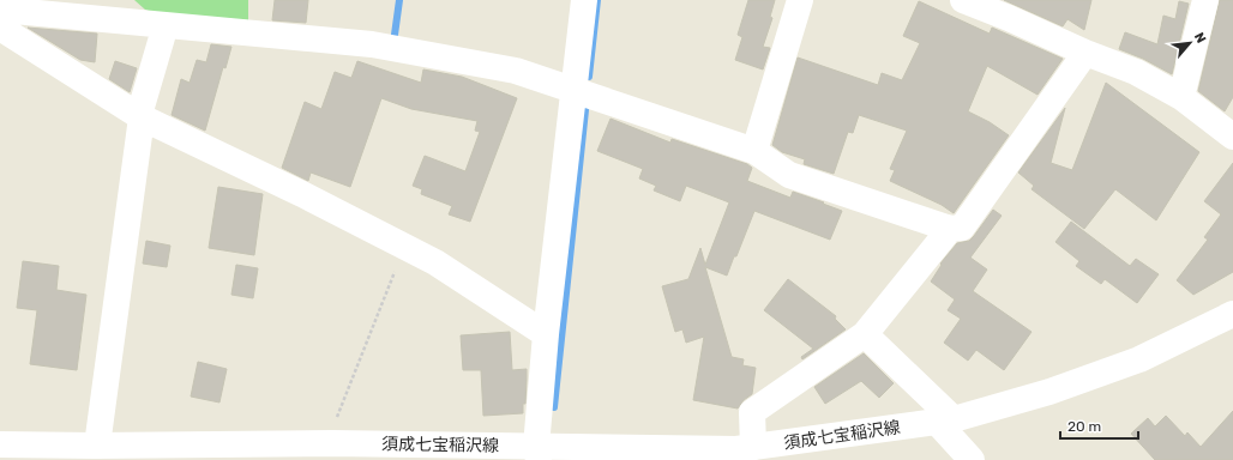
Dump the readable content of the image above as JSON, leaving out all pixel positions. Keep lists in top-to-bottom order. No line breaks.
{"streets":{"street":["須成七宝稲沢線"]},"scale_bar":"20 m","north":"top right"}
